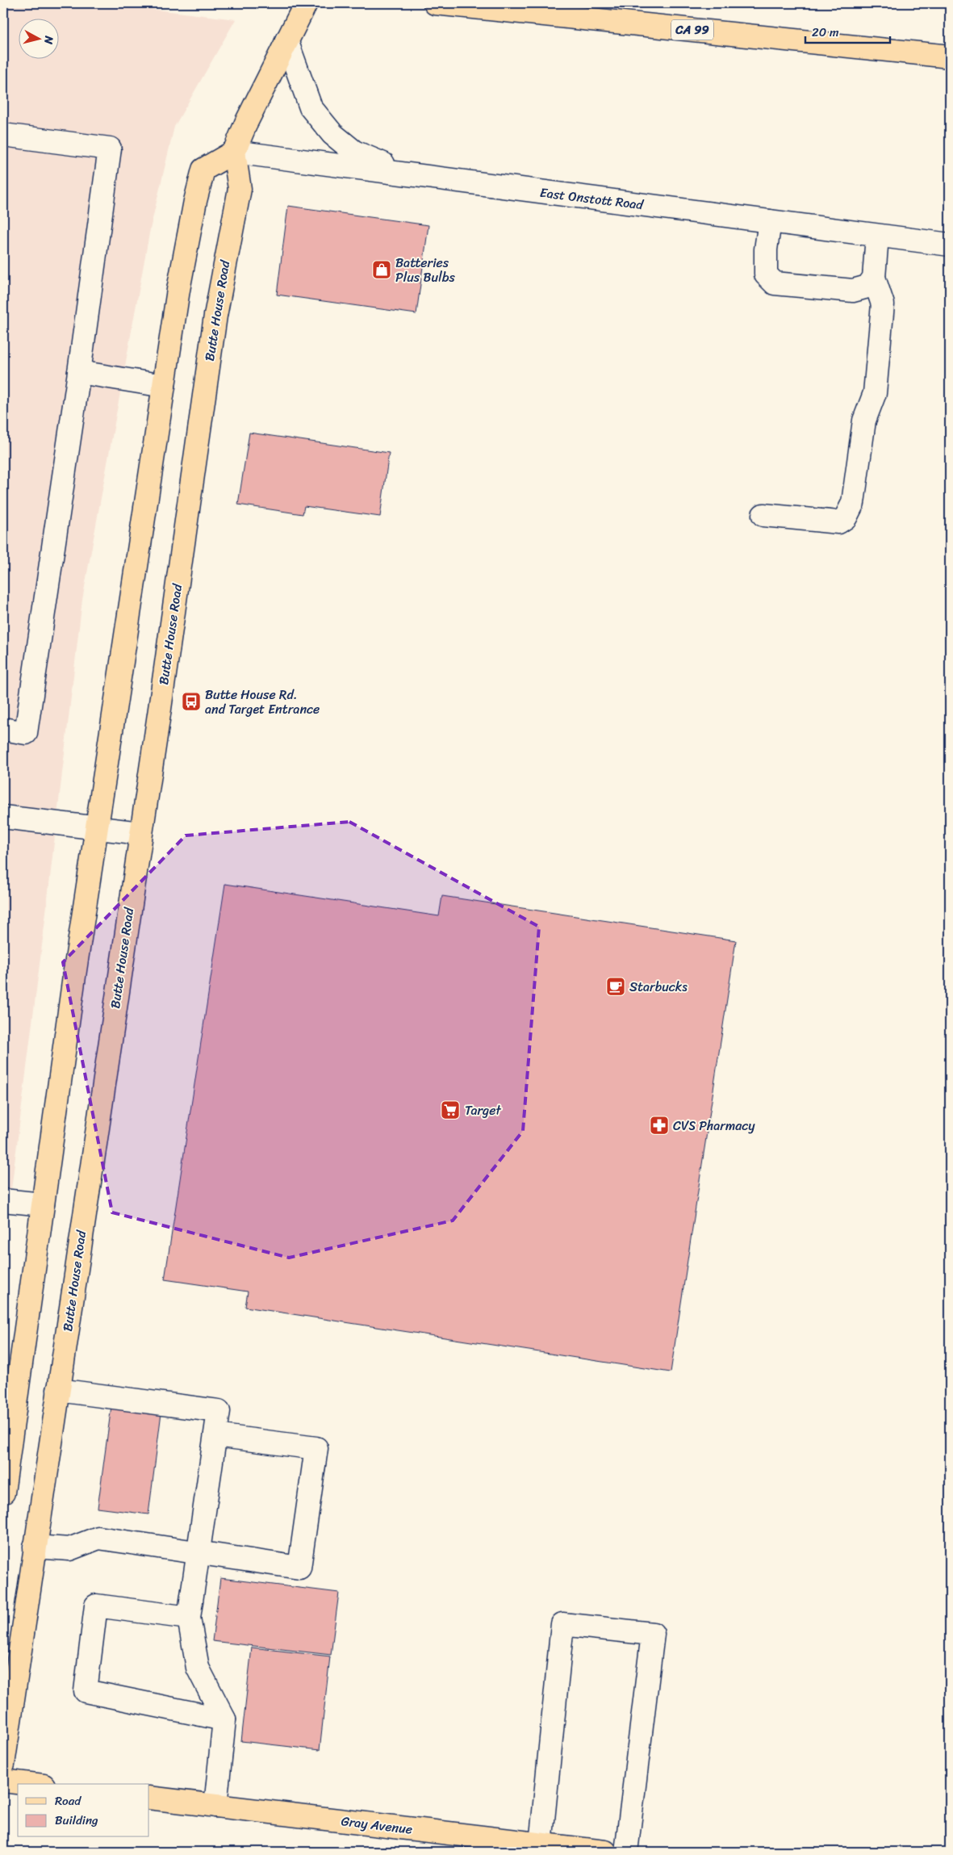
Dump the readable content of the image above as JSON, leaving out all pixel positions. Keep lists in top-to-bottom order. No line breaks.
{"streets":{"main road":["CA 99","Butte House Road","Gray Avenue"],"street":["East Onstott Road"]},"crossings":[["East Onstott Road","Butte House Road"]],"places":{"shop":["Batteries Plus Bulbs"],"bus stop":["Butte House Rd. and Target Entrance"],"cafe":["Starbucks"],"supermarket":["Target"],"pharmacy":["CVS Pharmacy"]},"legend":["Road","Building"],"scale_bar":"20 m","north":"right"}
